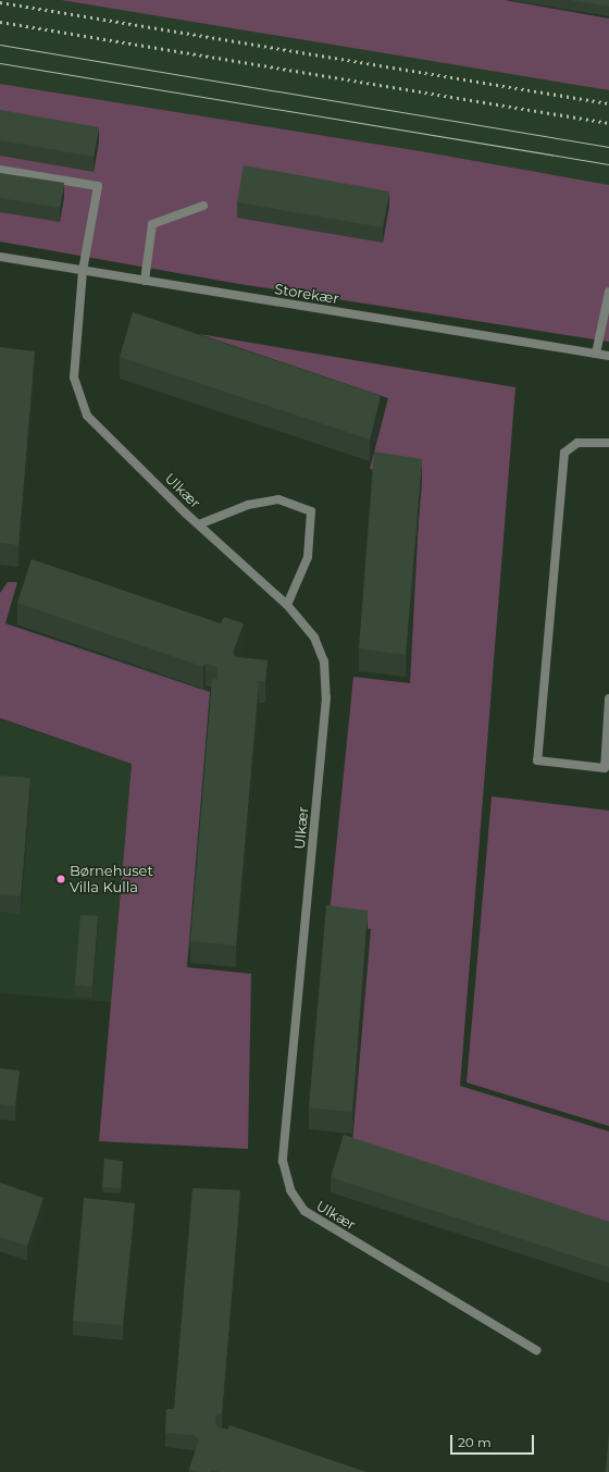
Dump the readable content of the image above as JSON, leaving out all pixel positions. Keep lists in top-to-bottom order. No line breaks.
{"streets":{"street":["Storekær","Ulkær"]},"crossings":[["Storekær","Ulkær"]],"places":["Børnehuset Villa Kulla"],"scale_bar":"20 m"}
